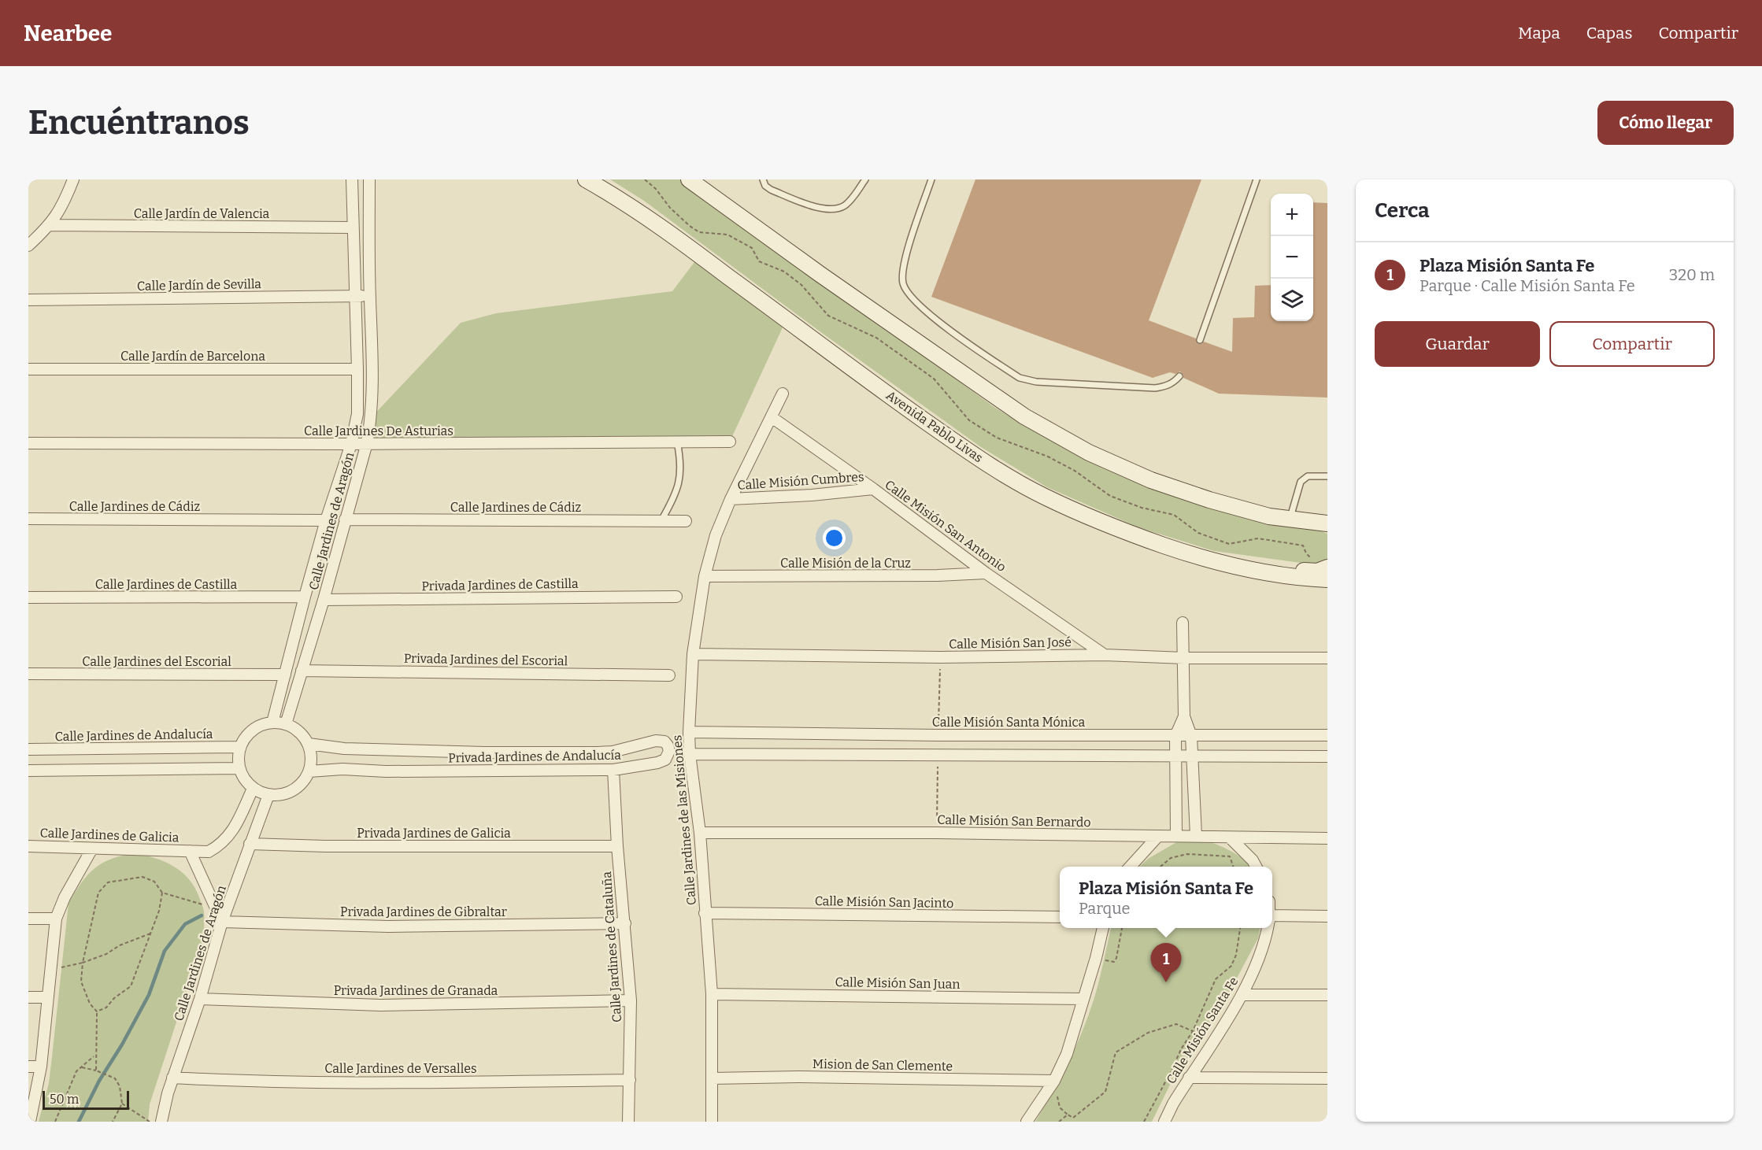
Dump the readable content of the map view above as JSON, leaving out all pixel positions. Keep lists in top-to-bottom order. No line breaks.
{"streets":{"main road":["Avenida Pablo Livas"],"street":["Calle Jardín de Valencia","Calle Jardín de Sevilla","Calle Jardín de Barcelona","Calle Jardines De Asturias","Calle Misión Cumbres","Calle Jardines de Cádiz","Calle Jardines de Aragón","Calle Misión San Antonio","Calle Misión de la Cruz","Calle Jardines de Castilla","Privada Jardines de Castilla","Calle Misión San José","Privada Jardines del Escorial","Calle Jardines del Escorial","Calle Misión Santa Mónica","Calle Jardines de Andalucía","Privada Jardines de Andalucía","Calle Jardines de las Misiones","Calle Misión San Bernardo","Privada Jardines de Galicia","Calle Jardines de Galicia","Calle Misión San Jacinto","Privada Jardines de Gibraltar","Calle Jardines de Cataluña","Calle Misión San Juan","Privada Jardines de Granada","Calle Misión Santa Fe","Mision de San Clemente","Calle Jardines de Versalles"]},"crossings":[["Calle Jardín de Valencia","Calle Jardines de Aragón"],["Calle Jardín de Sevilla","Calle Jardines de Aragón"],["Calle Jardín de Barcelona","Calle Jardines de Aragón"],["Calle Jardines De Asturias","Calle Jardines de Aragón"],["Calle Misión Cumbres","Calle Misión San Antonio"],["Calle Misión Cumbres","Calle Jardines de las Misiones"],["Calle Jardines de Cádiz","Calle Jardines de Aragón"],["Calle Jardines de Aragón","Calle Jardines de Castilla"],["Calle Jardines de Aragón","Privada Jardines de Castilla"],["Calle Jardines de Aragón","Privada Jardines del Escorial"],["Calle Jardines de Aragón","Calle Jardines del Escorial"],["Calle Jardines de Aragón","Calle Jardines de Andalucía"],["Calle Jardines de Aragón","Privada Jardines de Andalucía"],["Calle Jardines de Aragón","Privada Jardines de Galicia"],["Calle Jardines de Aragón","Calle Jardines de Galicia"],["Calle Jardines de Aragón","Privada Jardines de Gibraltar"],["Calle Jardines de Aragón","Privada Jardines de Granada"],["Calle Jardines de Aragón","Calle Jardines de Versalles"],["Calle Misión San Antonio","Calle Misión de la Cruz"],["Calle Misión San Antonio","Calle Misión San José"],["Calle Misión San Antonio","Calle Jardines de las Misiones"],["Calle Misión de la Cruz","Calle Jardines de las Misiones"],["Calle Misión San José","Calle Jardines de las Misiones"],["Calle Misión Santa Mónica","Calle Jardines de las Misiones"],["Calle Jardines de Andalucía","Privada Jardines de Andalucía"],["Calle Jardines de Andalucía","Calle Jardines de Galicia"],["Privada Jardines de Andalucía","Calle Jardines de Galicia"],["Privada Jardines de Andalucía","Calle Jardines de Cataluña"],["Calle Jardines de las Misiones","Calle Misión San Bernardo"],["Calle Jardines de las Misiones","Calle Misión San Jacinto"],["Calle Jardines de las Misiones","Calle Misión San Juan"],["Calle Jardines de las Misiones","Mision de San Clemente"],["Privada Jardines de Galicia","Calle Jardines de Cataluña"],["Calle Jardines de Galicia","Privada Jardines de Gibraltar"],["Privada Jardines de Gibraltar","Calle Jardines de Cataluña"],["Calle Jardines de Cataluña","Privada Jardines de Granada"],["Calle Jardines de Cataluña","Calle Jardines de Versalles"]],"scale_bar":"50 m","page":{"header":"Nearbee","nav":["Mapa","Capas","Compartir"],"buttons":["Cómo llegar",["Guardar","Compartir"]],"title":"Encuéntranos","heading":"Cerca","map_buttons":["+","−"],"list":[{"mark":"1","name":"Plaza Misión Santa Fe","note":"Parque · Calle Misión Santa Fe","value":"320 m"}],"popup":["Plaza Misión Santa Fe","Parque"],"pins":"1","scale":"50 m"}}
